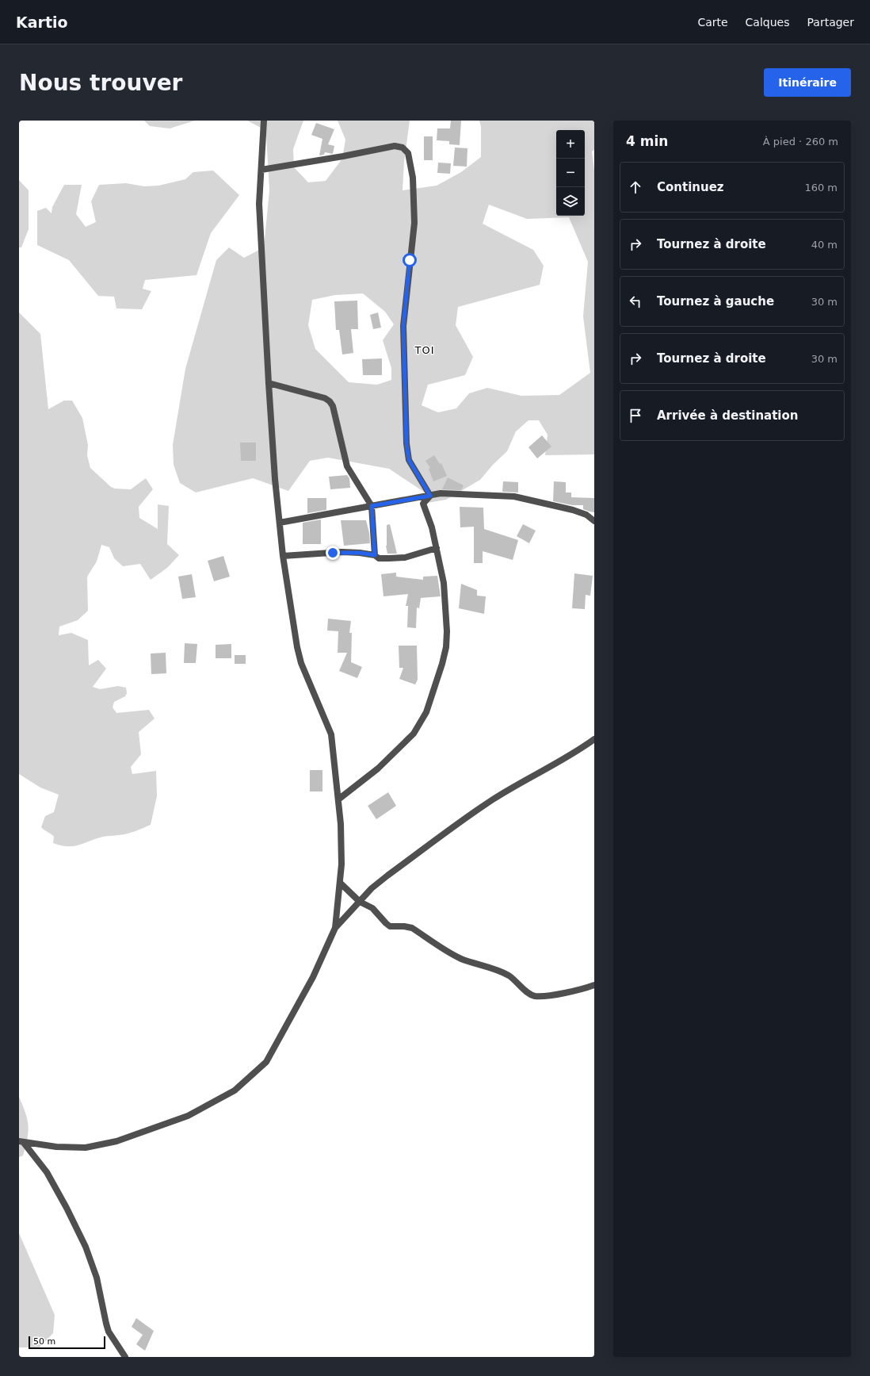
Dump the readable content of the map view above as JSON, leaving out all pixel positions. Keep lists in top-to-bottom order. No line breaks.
{"districts":["TOI"],"scale_bar":"50 m","page":{"header":"Kartio","nav":["Carte","Calques","Partager"],"buttons":"Itinéraire","title":"Nous trouver","heading":["4 min","À pied · 260 m"],"map_buttons":["+","−"],"list":[["Continuez","160 m"],["Tournez à droite","40 m"],["Tournez à gauche","30 m"],["Tournez à droite","30 m"],"Arrivée à destination"],"scale":"50 m"}}
